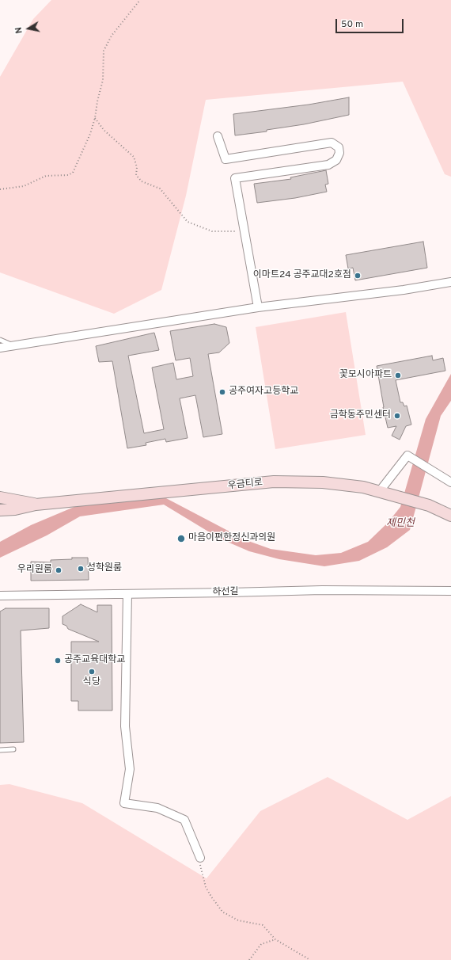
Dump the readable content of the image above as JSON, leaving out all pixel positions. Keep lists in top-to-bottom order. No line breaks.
{"streets":{"main road":["우금티로"],"street":["하선길"]},"water":["제민천"],"places":["이마트24 공주교대2호점","꽃모시아파트","공주여자고등학교","금학동주민센터","마음이편한정신과의원","성학원룸","우리원룸","공주교육대학교","식당"],"scale_bar":"50 m","north":"left"}
